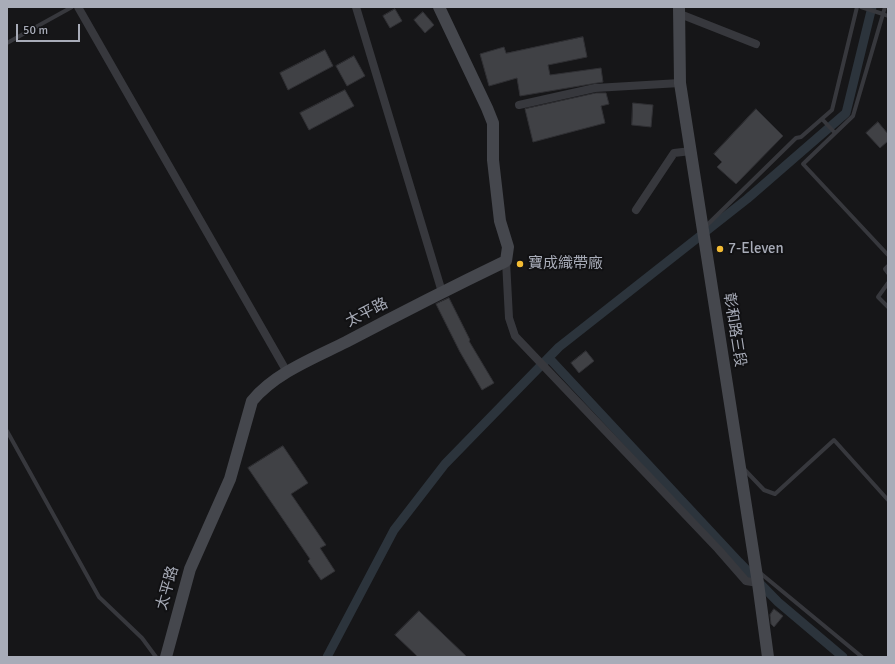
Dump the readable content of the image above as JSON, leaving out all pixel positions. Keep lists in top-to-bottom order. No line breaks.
{"streets":{"street":["太平路","彰和路三段"]},"places":["7-Eleven","寶成織帶廠"],"scale_bar":"50 m"}
